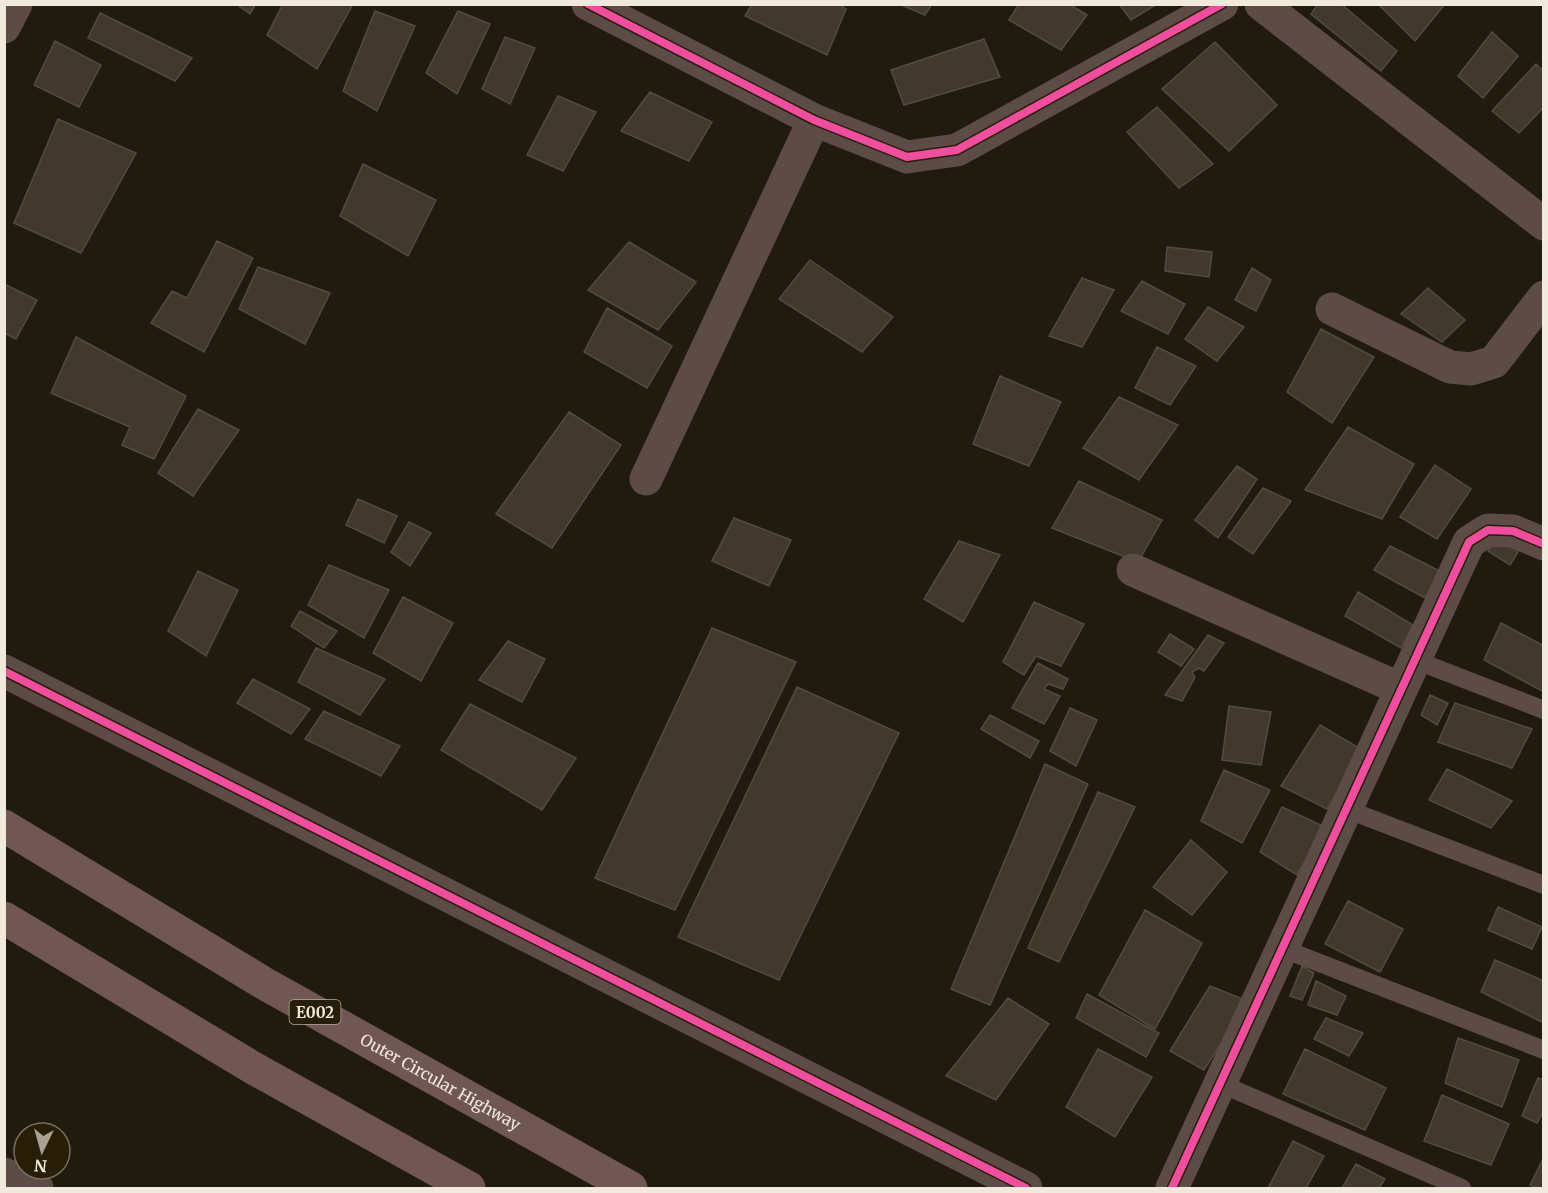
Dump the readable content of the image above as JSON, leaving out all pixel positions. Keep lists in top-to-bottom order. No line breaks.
{"streets":{"highway":["E002","Outer Circular Highway"]},"north":"bottom"}
